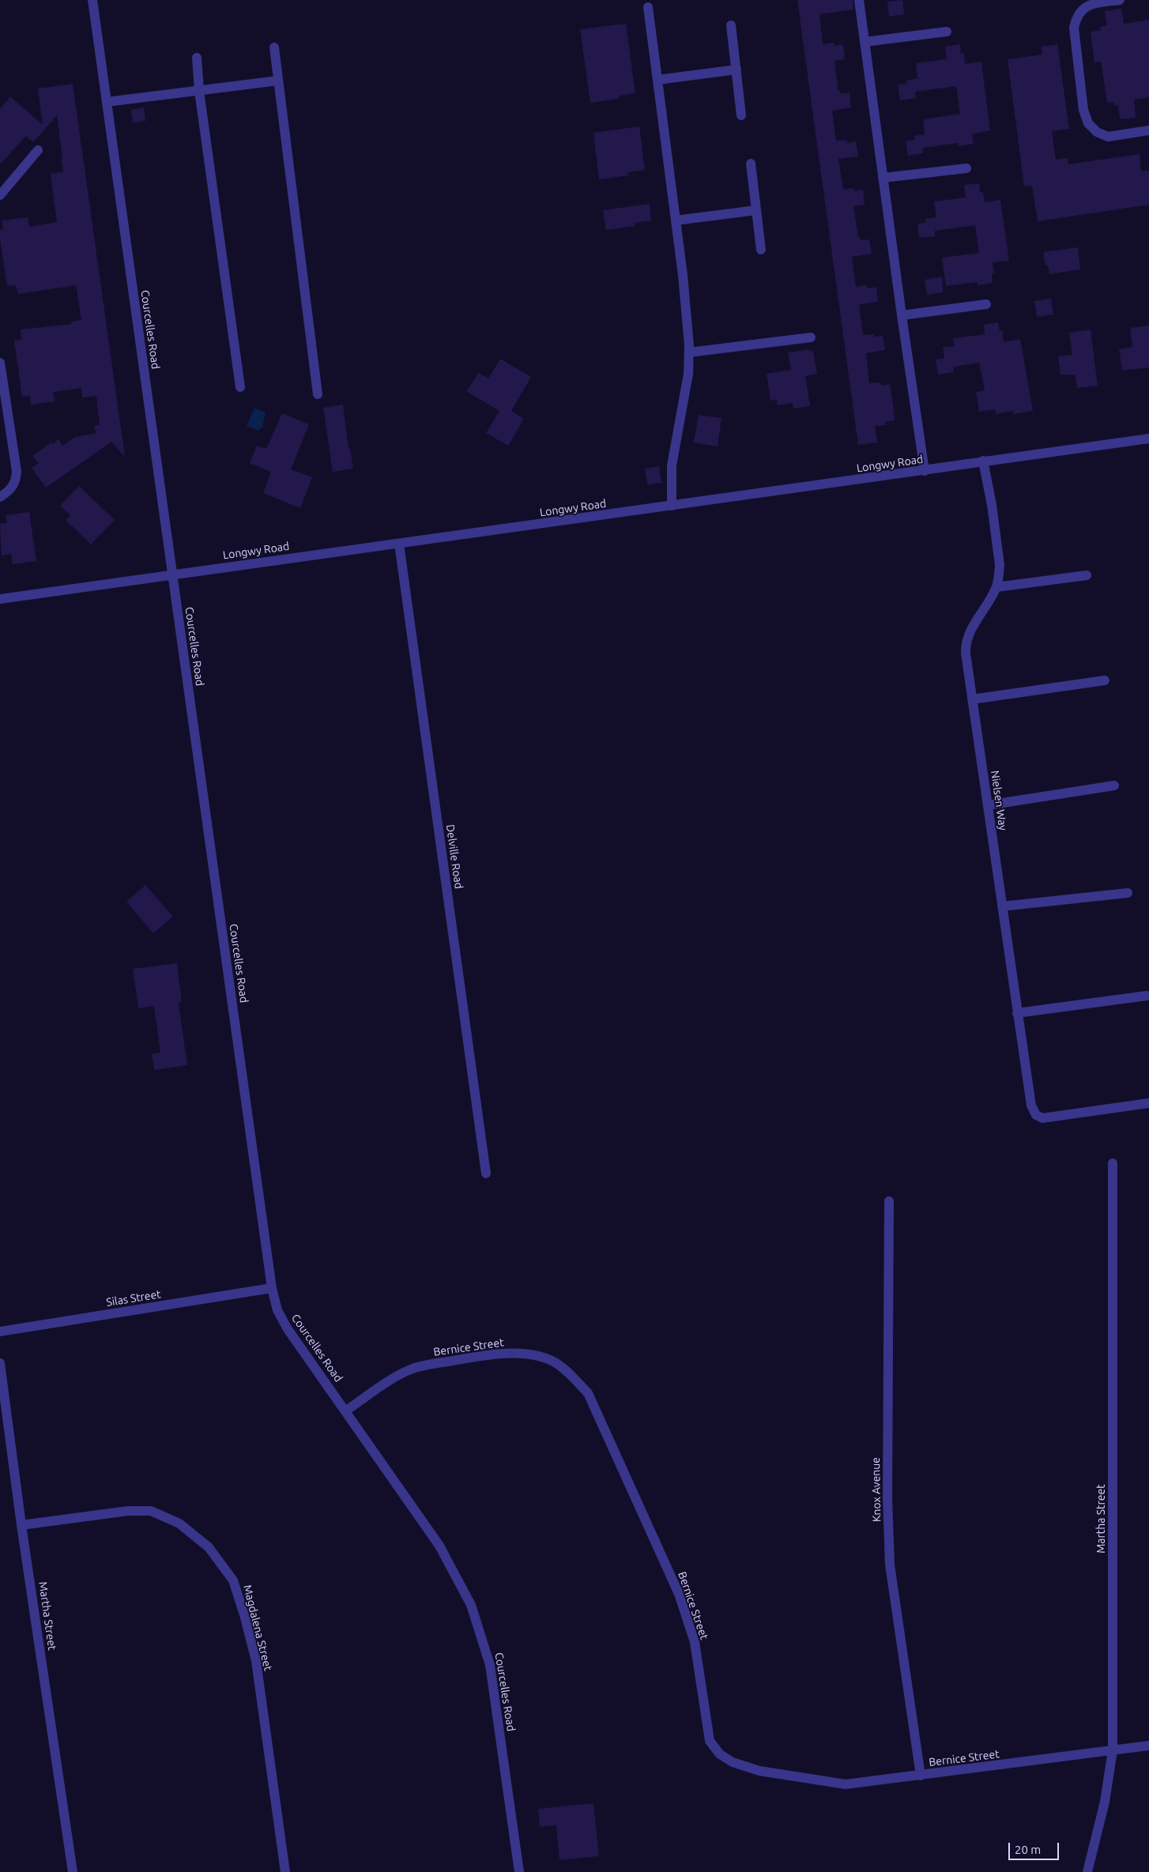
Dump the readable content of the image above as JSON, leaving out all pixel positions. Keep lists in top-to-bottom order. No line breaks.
{"streets":{"street":["Courcelles Road","Longwy Road","Nielsen Way","Delville Road","Silas Street","Bernice Street","Knox Avenue","Martha Street","Magdalena Street"]},"crossings":[["Courcelles Road","Longwy Road"],["Courcelles Road","Silas Street"],["Courcelles Road","Bernice Street"],["Longwy Road","Nielsen Way"],["Longwy Road","Delville Road"],["Bernice Street","Knox Avenue"],["Bernice Street","Martha Street"],["Martha Street","Magdalena Street"]],"scale_bar":"20 m"}
